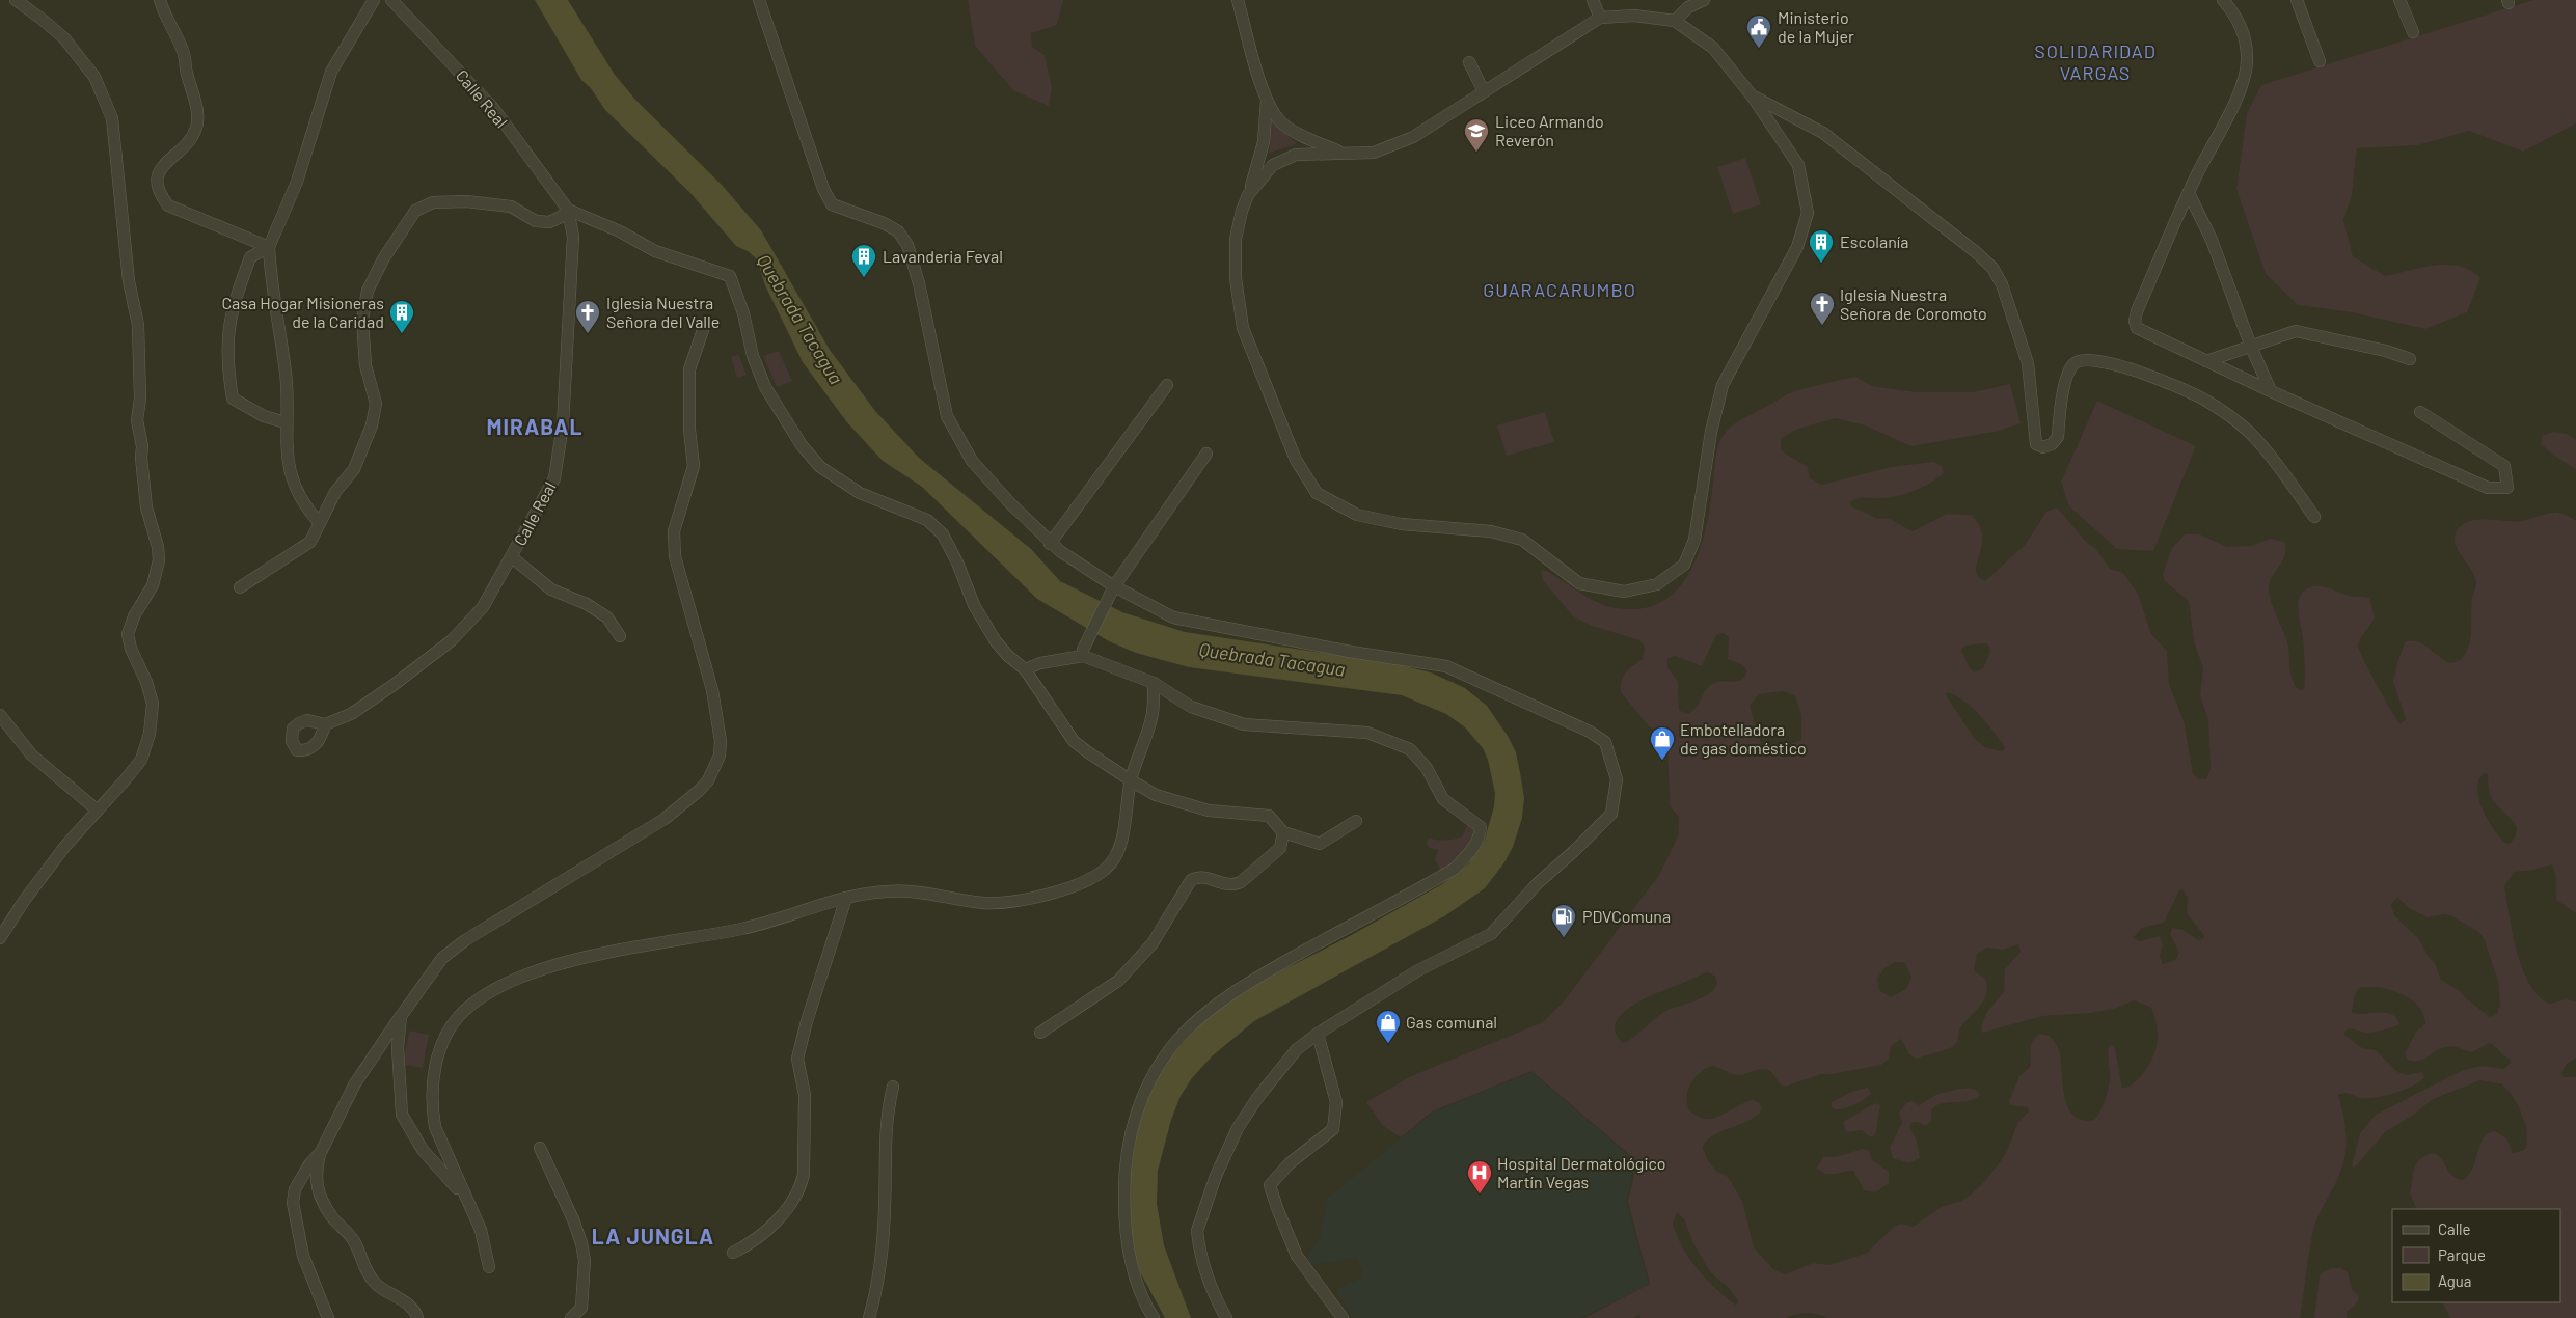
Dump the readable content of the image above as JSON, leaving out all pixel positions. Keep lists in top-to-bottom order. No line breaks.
{"streets":{"street":["Calle Real"]},"districts":["SOLIDARIDAD VARGAS","GUARACARUMBO","MIRABAL","LA JUNGLA"],"water":["Quebrada Tacagua"],"places":{"public building":["Ministerio de la Mujer"],"school or university":["Liceo Armando Reverón"],"building":["Escolanía","Lavanderia Feval","Casa Hogar Misioneras de la Caridad"],"church":["Iglesia Nuestra Señora de Coromoto","Iglesia Nuestra Señora del Valle"],"shop":["Embotelladora de gas doméstico","Gas comunal"],"fuel station":["PDVComuna"],"hospital":["Hospital Dermatológico Martín Vegas"]},"legend":["Calle","Parque","Agua"]}
